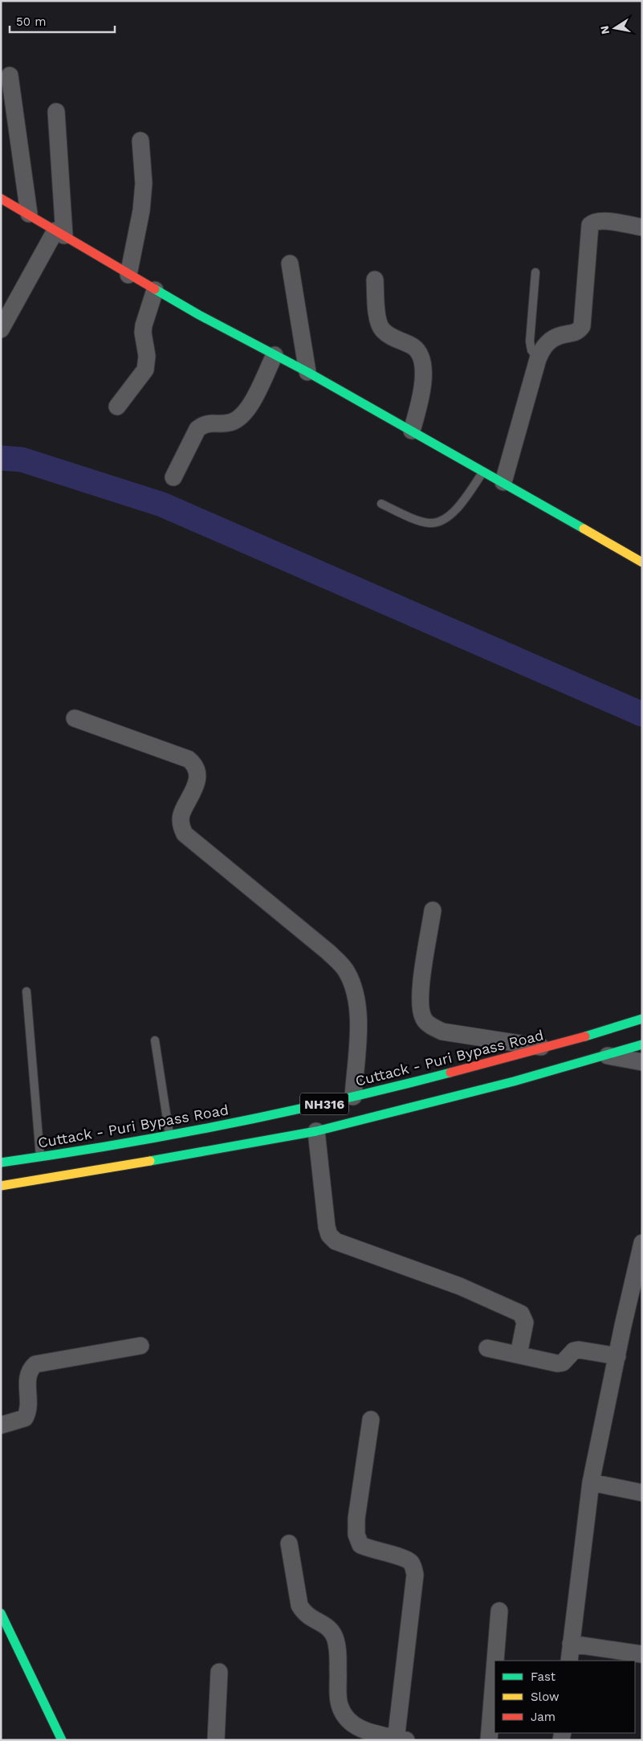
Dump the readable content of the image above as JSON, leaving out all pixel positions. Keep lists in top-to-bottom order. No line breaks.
{"streets":{"main road":["Cuttack - Puri Bypass Road","NH316"]},"legend":["Fast","Slow","Jam"],"scale_bar":"50 m","north":"left"}
